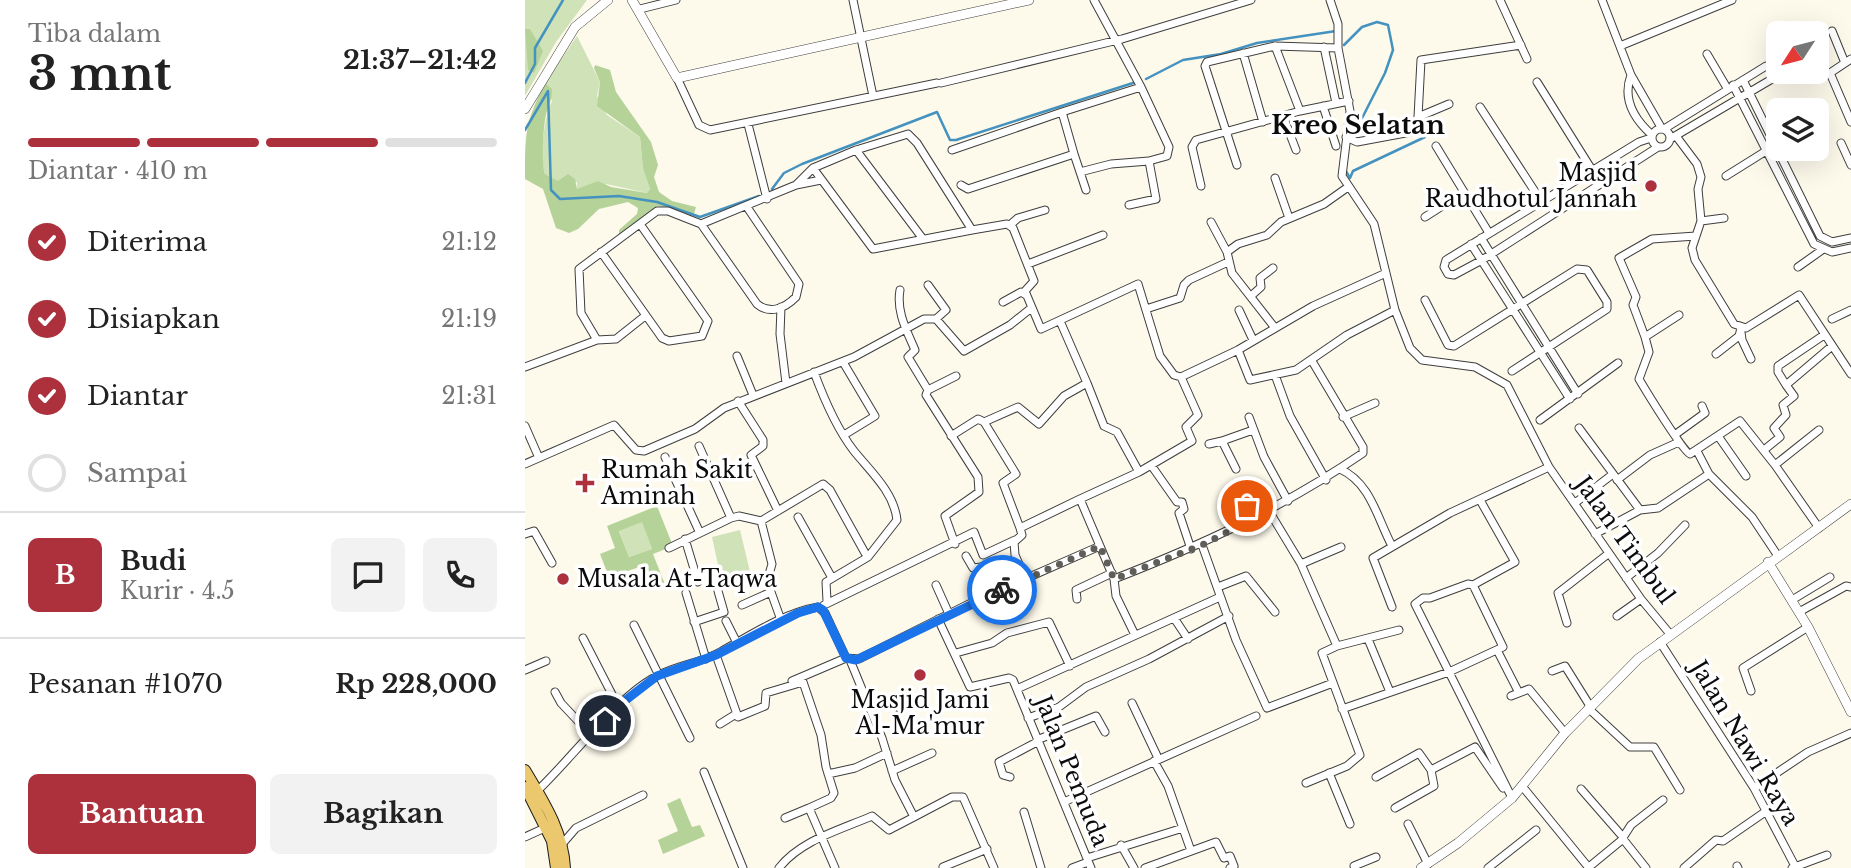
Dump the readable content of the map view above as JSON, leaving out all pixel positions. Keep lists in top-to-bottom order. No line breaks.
{"streets":{"street":["Jalan Timbul","Jalan Nawi Raya","Jalan Pemuda"]},"districts":["Kreo Selatan"],"places":{"other":["Masjid Raudhotul Jannah","Musala At-Taqwa","Masjid Jami Al-Ma'mur"],"health":["Rumah Sakit Aminah"]},"north":"bottom left","page":{"heading":["3 mnt","Tiba dalam","21:37–21:42"],"panel":["Budi","Kurir · 4.5","Pesanan #1070","Rp 228,000"],"bar":"Diantar · 410 m","list":[["Diterima","21:12"],["Disiapkan","21:19"],["Diantar","21:31"],"Sampai"],"round":"B","buttons":["Bantuan","Bagikan"]}}
